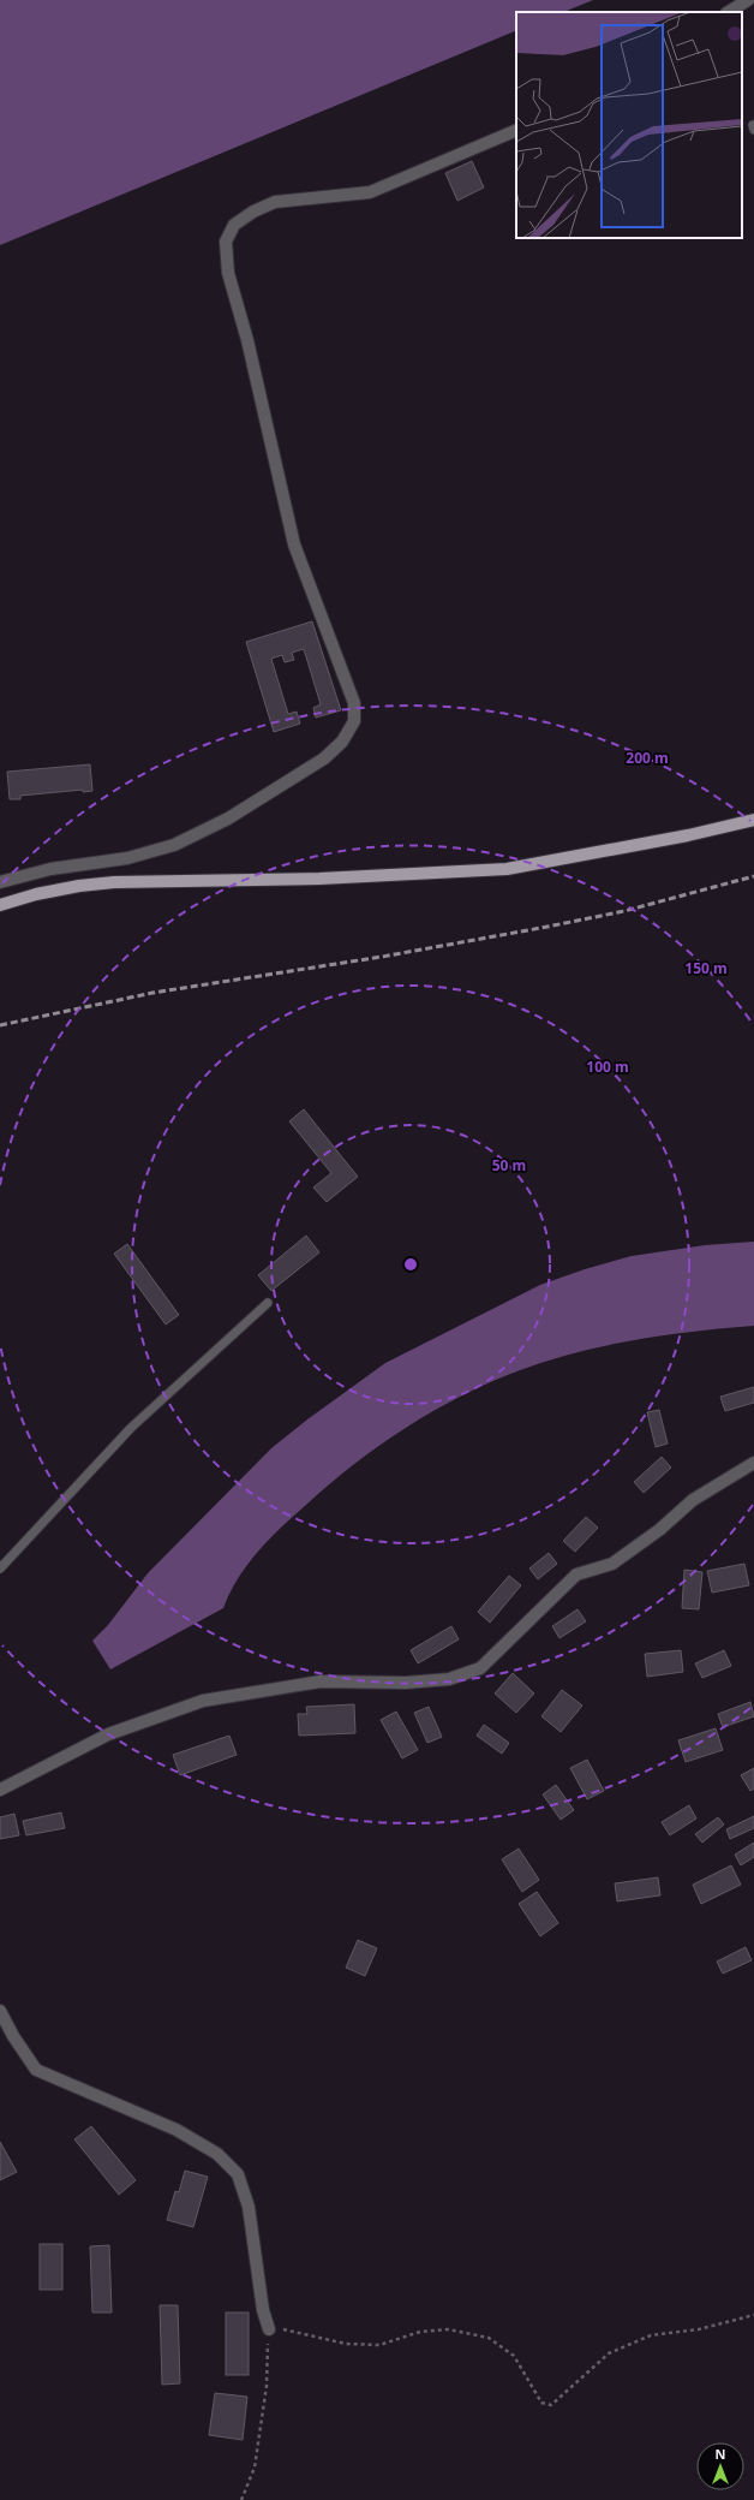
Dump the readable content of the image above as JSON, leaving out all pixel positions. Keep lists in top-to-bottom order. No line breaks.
{"north":"top","rings":["200 m","150 m","100 m","50 m"]}
